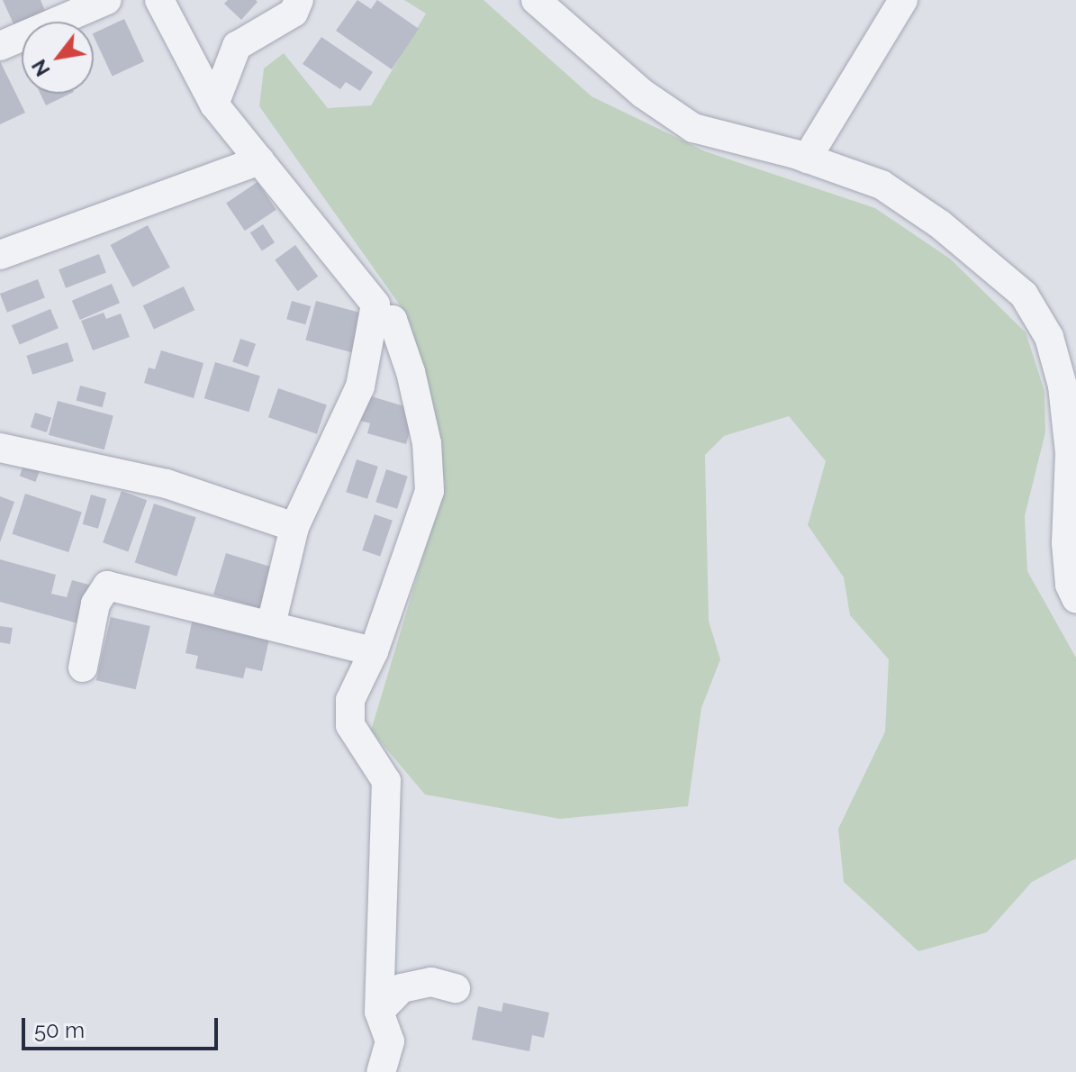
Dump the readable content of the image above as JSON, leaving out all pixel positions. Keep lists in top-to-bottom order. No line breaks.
{"scale_bar":"50 m","north":"bottom left"}
